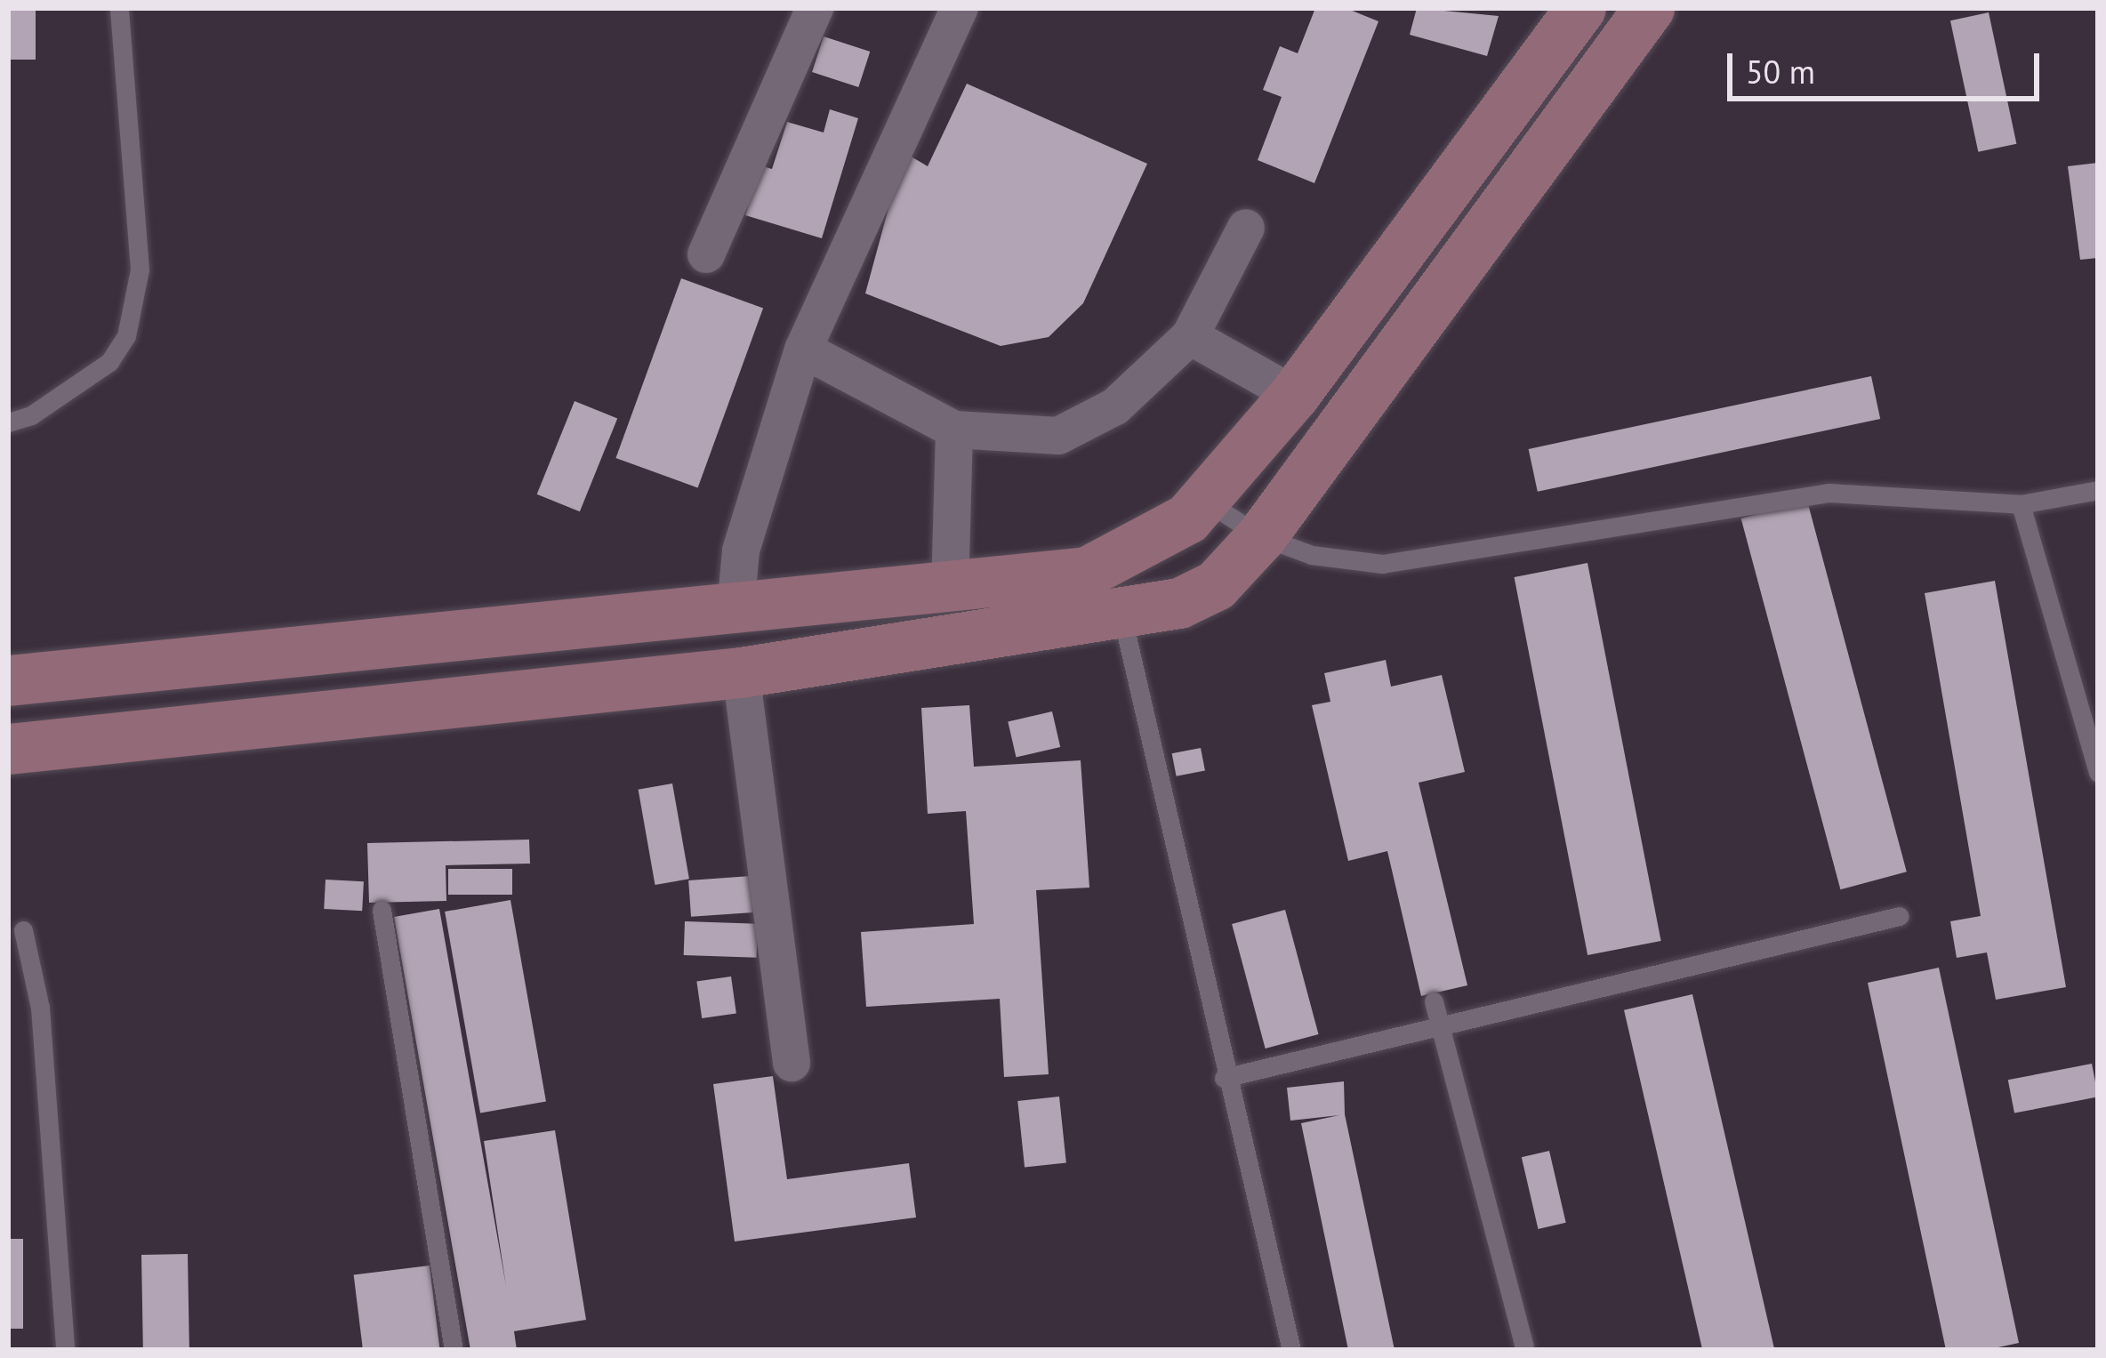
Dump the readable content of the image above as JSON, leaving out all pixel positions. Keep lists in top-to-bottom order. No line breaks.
{"scale_bar":"50 m"}
